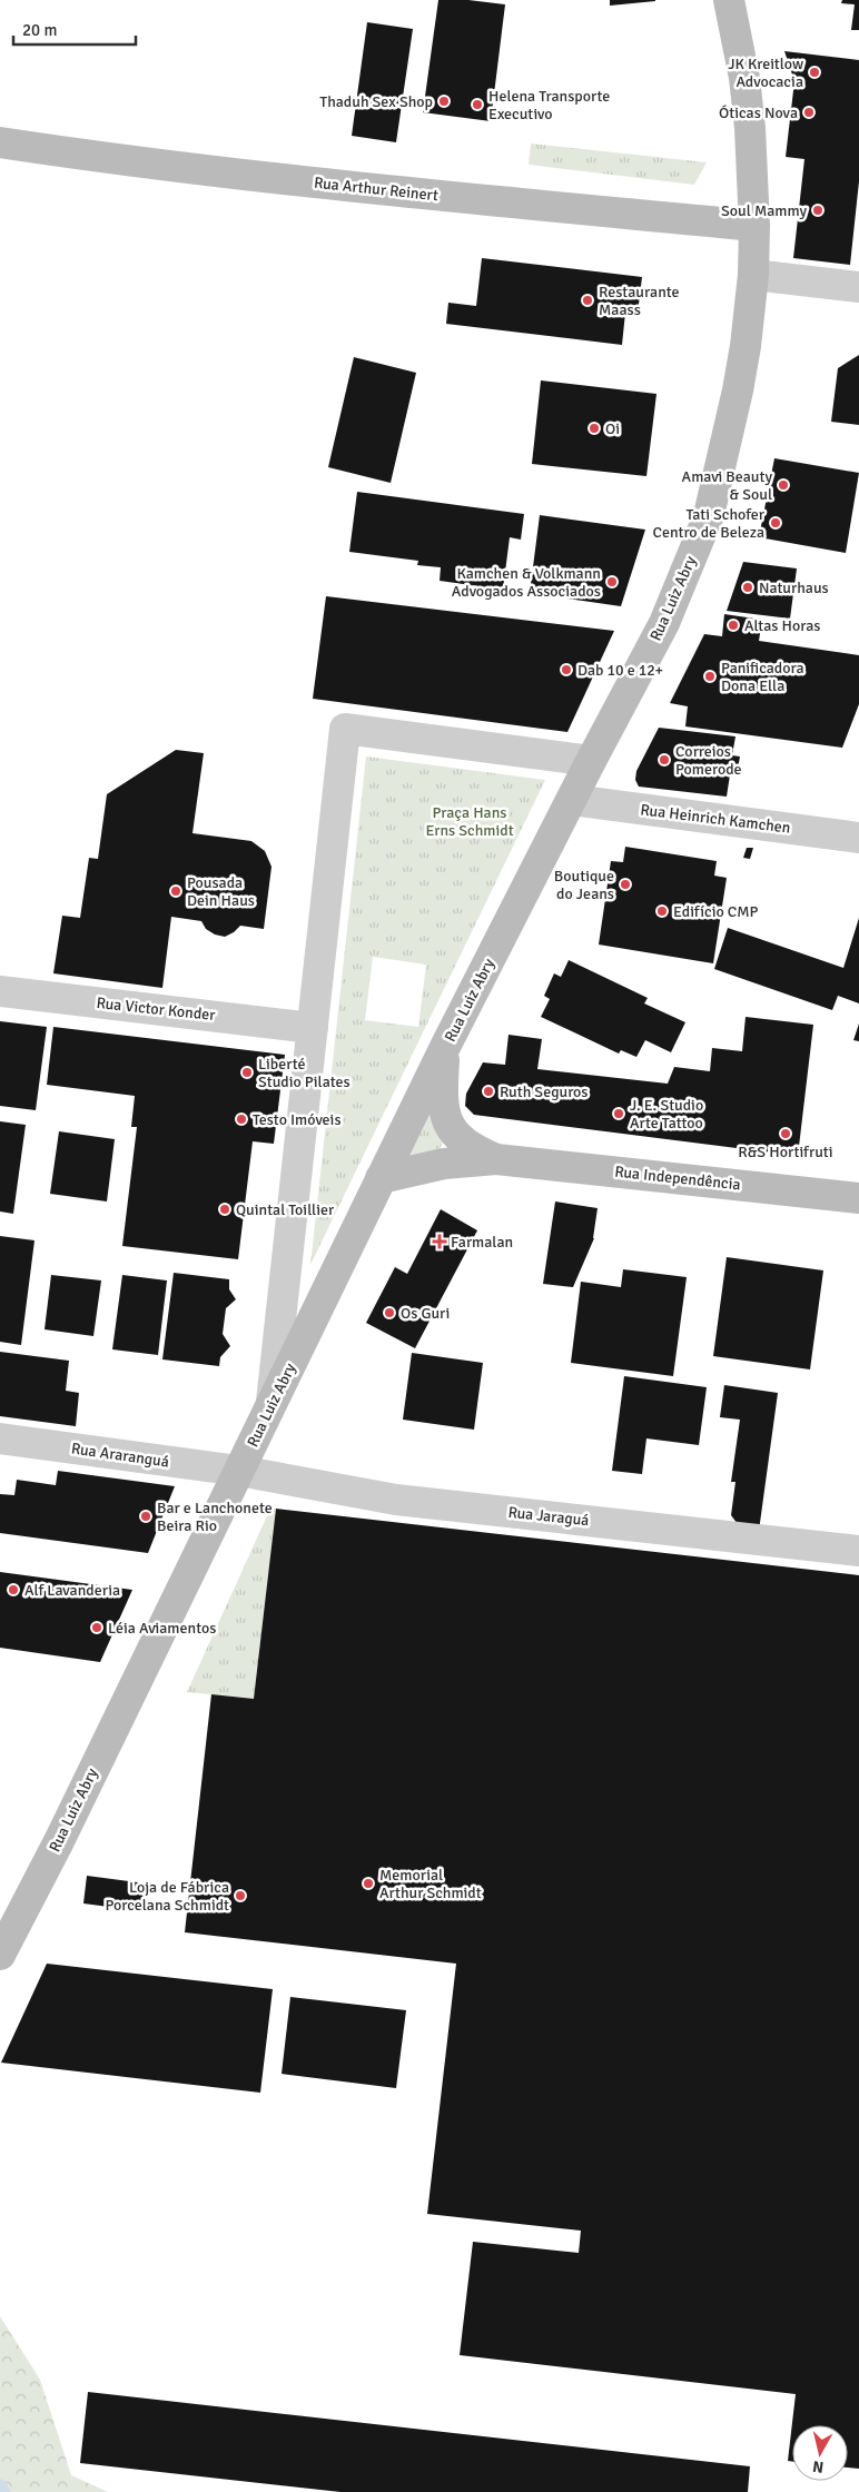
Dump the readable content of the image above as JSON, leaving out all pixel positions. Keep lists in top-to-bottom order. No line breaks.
{"streets":{"main road":["Rua Arthur Reinert","Rua Luiz Abry","Rua Independência"],"street":["Rua Heinrich Kamchen","Rua Victor Konder","Rua Araranguá","Rua Jaraguá"]},"crossings":[["Rua Arthur Reinert","Rua Luiz Abry"],["Rua Luiz Abry","Rua Heinrich Kamchen"],["Rua Luiz Abry","Rua Independência"],["Rua Luiz Abry","Rua Araranguá"],["Rua Luiz Abry","Rua Jaraguá"],["Rua Araranguá","Rua Jaraguá"]],"parks":["Praça Hans Erns Schmidt"],"places":{"other":["JK Kreitlow Advocacia","Thaduh Sex Shop","Helena Transporte Executivo","Óticas Nova","Soul Mammy","Restaurante Maass","Oi","Amavi Beauty & Soul","Tati Schofer Centro de Beleza","Kamchen & Volkmann Advogados Associados","Naturhaus","Altas Horas","Dab 10 e 12+","Panificadora Dona Ella","Correios Pomerode","Boutique do Jeans","Pousada Dein Haus","Edifício CMP","Liberté Studio Pilates","Ruth Seguros","J. E. Studio Arte Tattoo","Testo Imóveis","R&S Hortifruti","Quintal Toillier","Os Guri","Bar e Lanchonete Beira Rio","Alf Lavanderia","Léia Aviamentos","Memorial Arthur Schmidt","Loja de Fábrica Porcelana Schmidt"],"health":["Farmalan"]},"scale_bar":"20 m","north":"bottom"}
